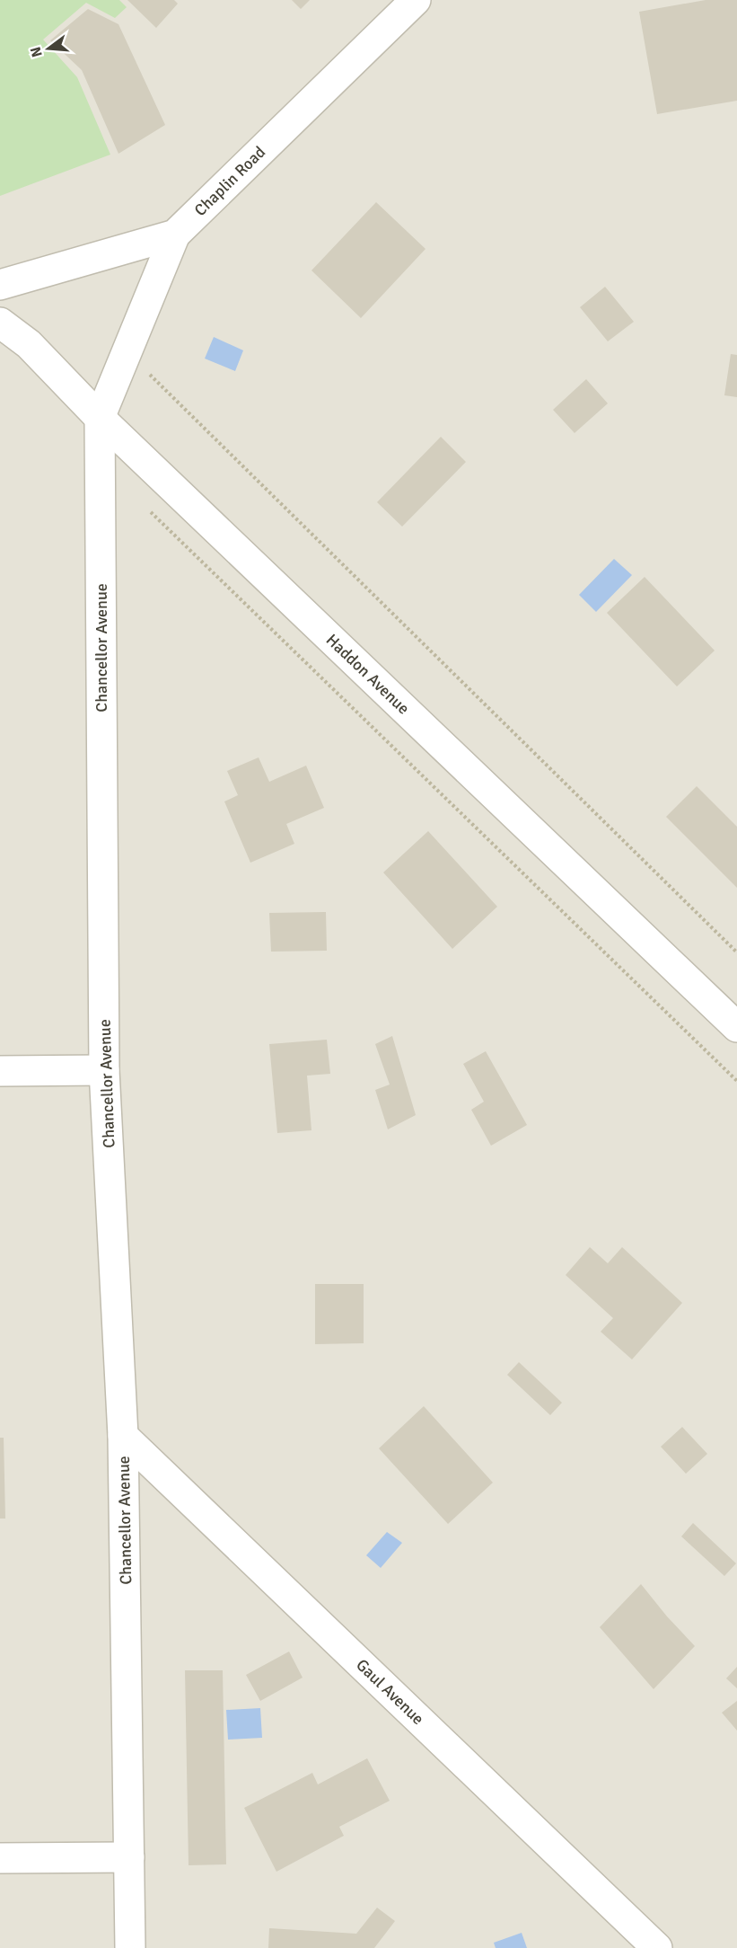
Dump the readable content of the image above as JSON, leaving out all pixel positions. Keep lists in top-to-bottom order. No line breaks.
{"streets":{"street":["Chaplin Road","Chancellor Avenue","Haddon Avenue","Gaul Avenue"]},"crossings":[["Chaplin Road","Chancellor Avenue"],["Chancellor Avenue","Haddon Avenue"],["Chancellor Avenue","Gaul Avenue"]],"north":"left"}
